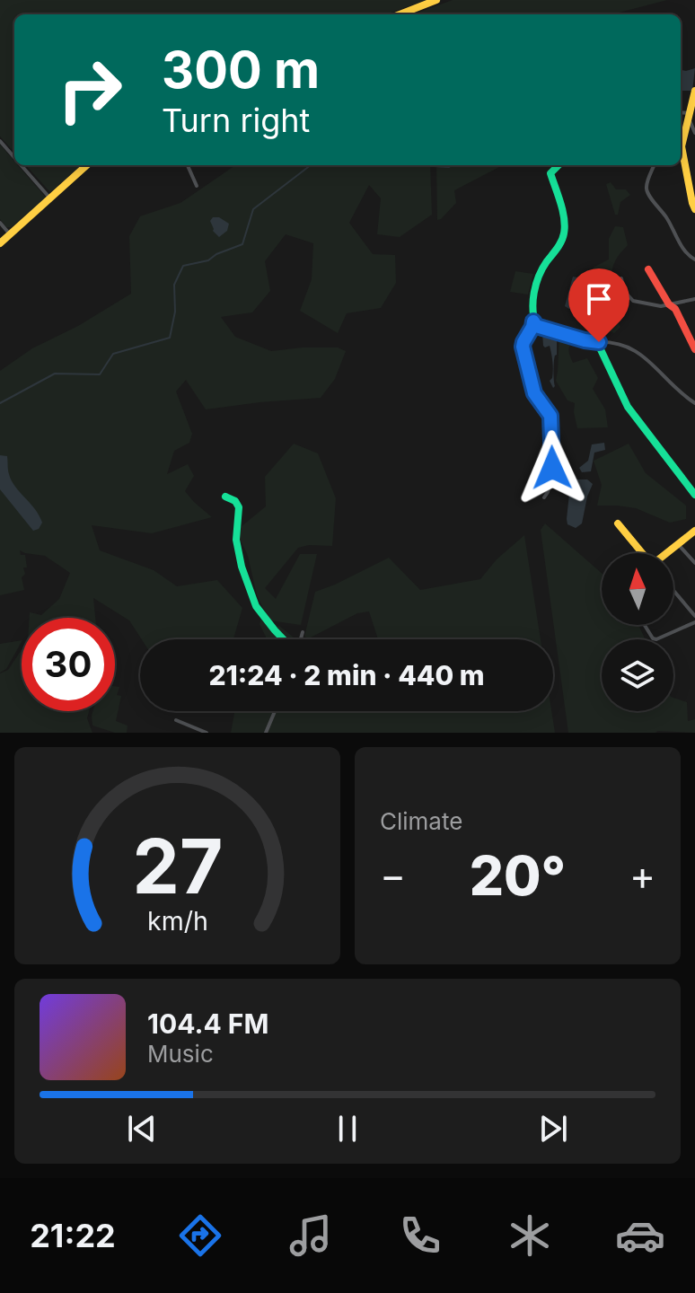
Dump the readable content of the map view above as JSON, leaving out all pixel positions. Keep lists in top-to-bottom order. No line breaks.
{"north":"top","page":{"turn":["300 m","Turn right"],"limit":"30","trip":"21:24 · 2 min · 440 m","tile":"Climate","heat":["−","20°","+"],"song":["104.4 FM","Music"],"tabs":"21:22","gauge":["27","km/h"]}}
